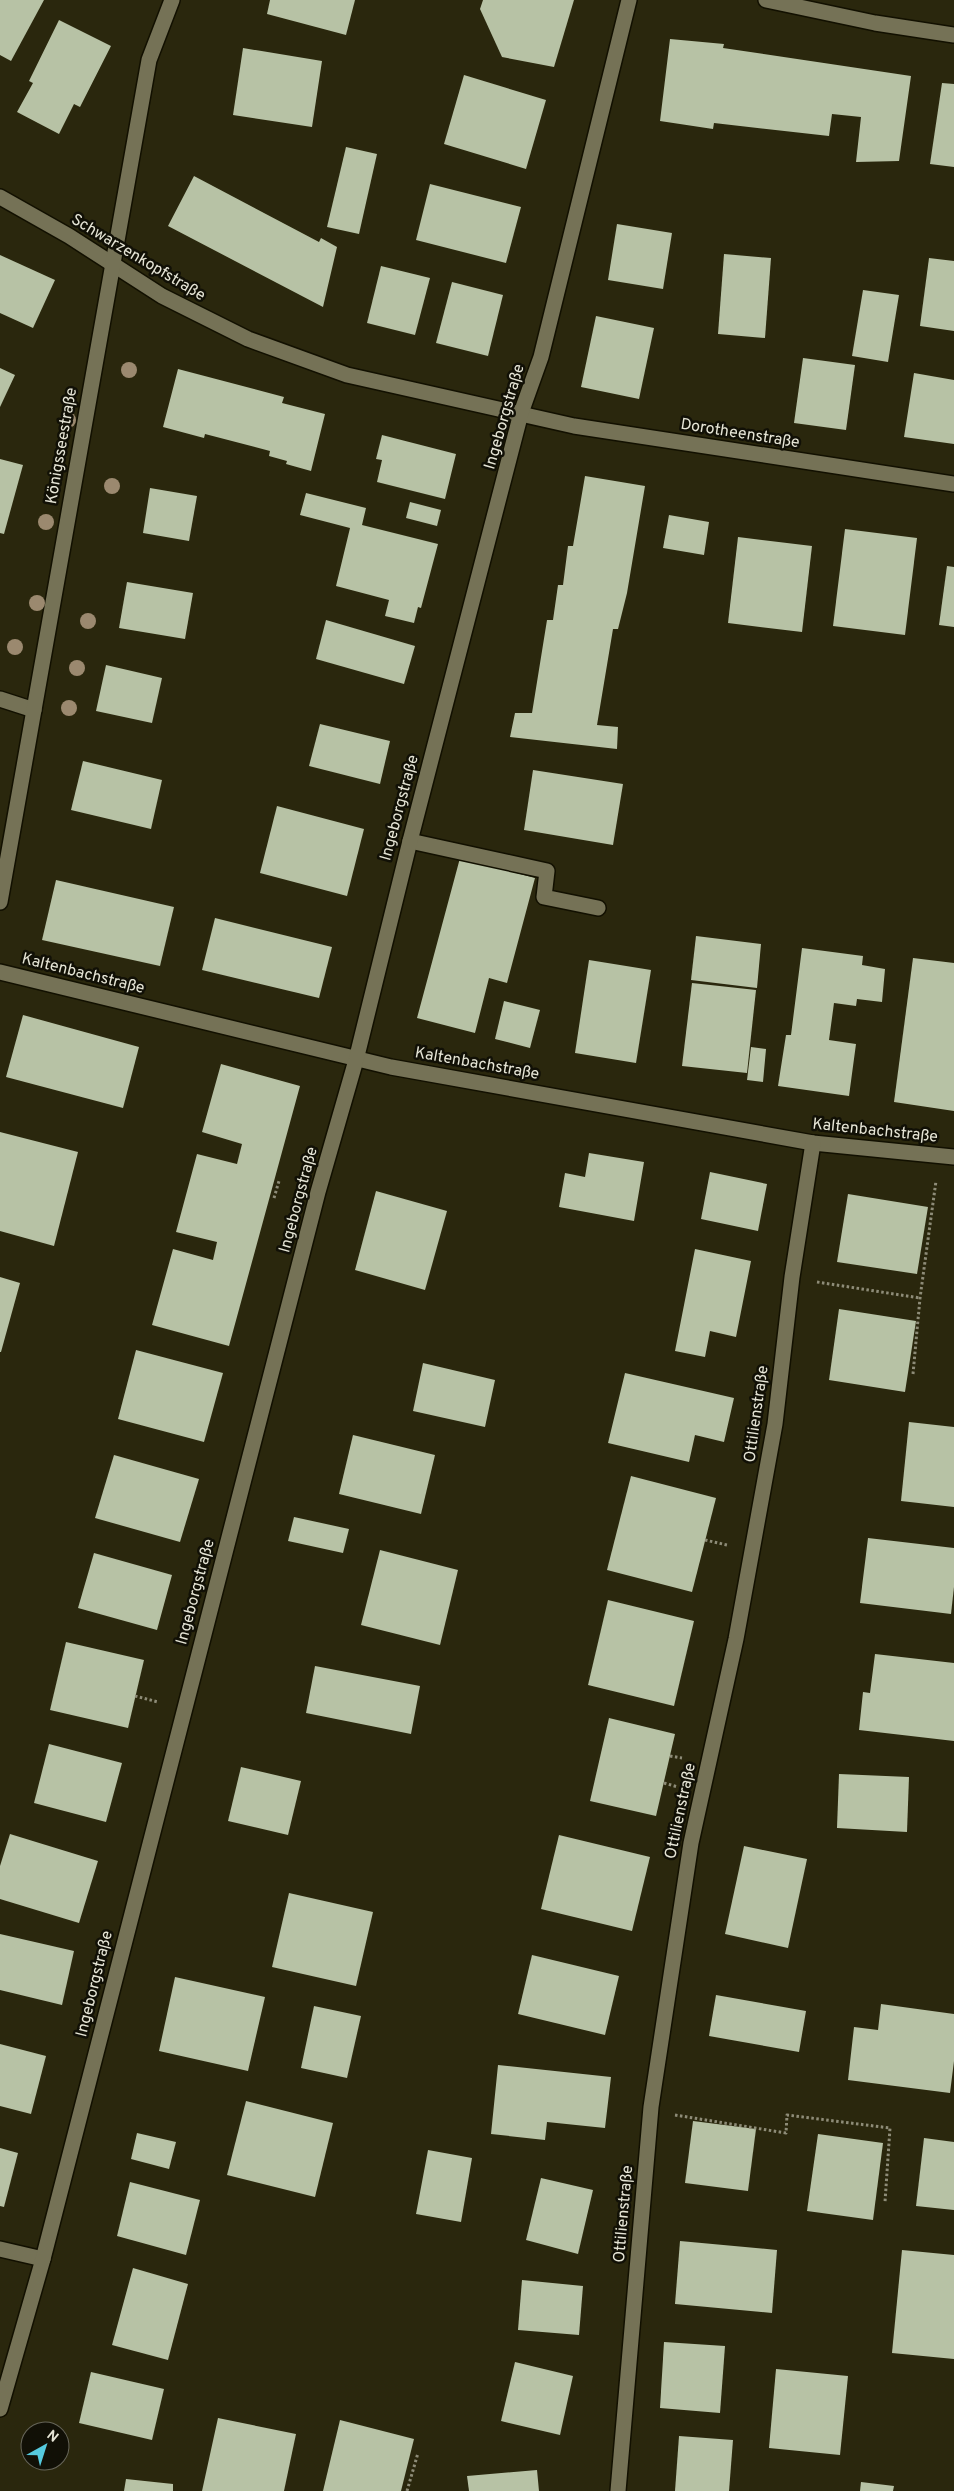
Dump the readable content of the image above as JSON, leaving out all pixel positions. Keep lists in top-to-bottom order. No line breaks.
{"streets":{"street":["Schwarzenkopfstraße","Ingeborgstraße","Dorotheenstraße","Königsseestraße","Kaltenbachstraße","Ottilienstraße"]},"crossings":[["Schwarzenkopfstraße","Ingeborgstraße"],["Schwarzenkopfstraße","Dorotheenstraße"],["Schwarzenkopfstraße","Königsseestraße"],["Ingeborgstraße","Dorotheenstraße"],["Ingeborgstraße","Kaltenbachstraße"],["Kaltenbachstraße","Ottilienstraße"]],"north":"top right"}
